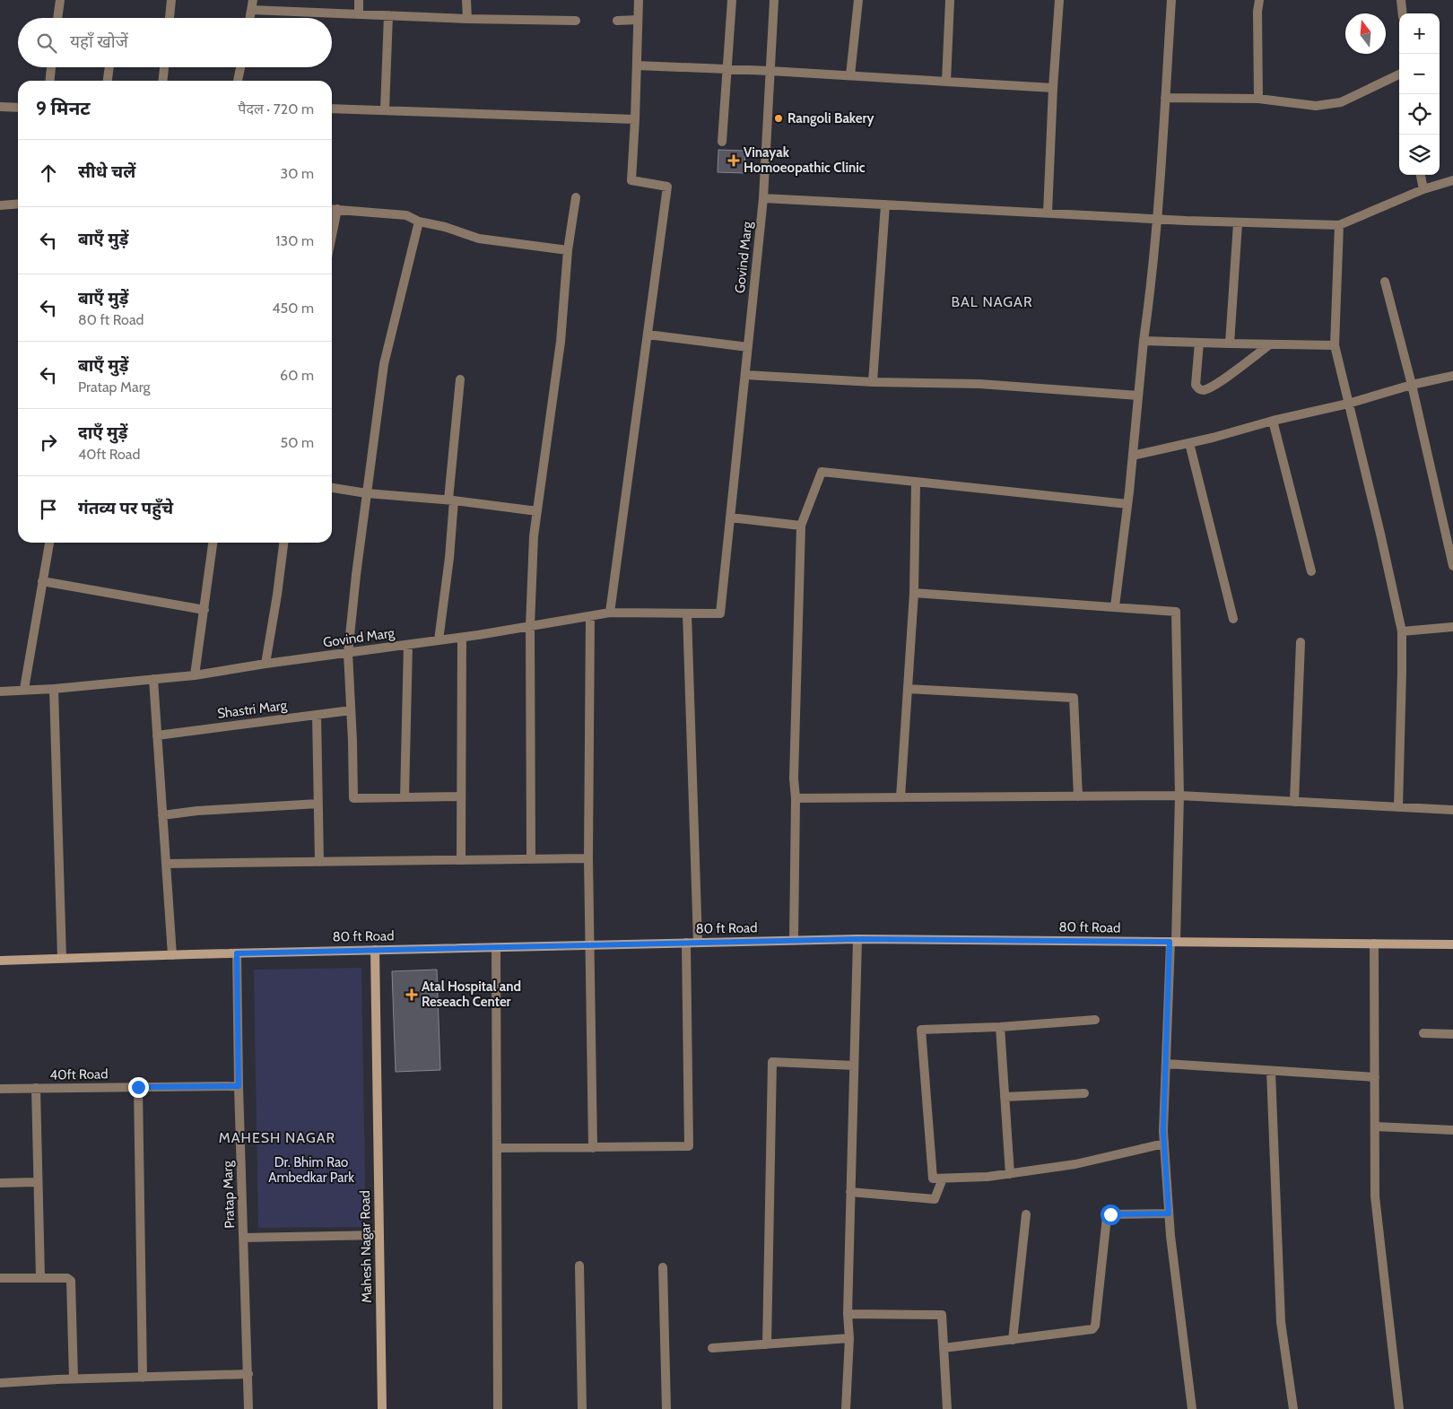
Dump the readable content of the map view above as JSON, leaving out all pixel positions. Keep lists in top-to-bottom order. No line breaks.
{"streets":{"street":["Govind Marg","Shastri Marg","80 ft Road","40ft Road","Pratap Marg","Mahesh Nagar Road"]},"crossings":[["80 ft Road","Pratap Marg"],["80 ft Road","Mahesh Nagar Road"],["40ft Road","Pratap Marg"]],"districts":["BAL NAGAR","MAHESH NAGAR"],"parks":["Dr. Bhim Rao Ambedkar Park"],"places":{"other":["Rangoli Bakery"],"health":["Vinayak Homoeopathic Clinic","Atal Hospital and Reseach Center"]},"north":"top","page":{"map_buttons":["+","−"],"search":"यहाँ खोजें","heading":["9 मिनट","पैदल · 720 m"],"list":[["सीधे चलें","30 m"],["बाएँ मुड़ें","130 m"],["बाएँ मुड़ें","80 ft Road","450 m"],["बाएँ मुड़ें","Pratap Marg","60 m"],["दाएँ मुड़ें","40ft Road","50 m"],"गंतव्य पर पहुँचे"]}}
